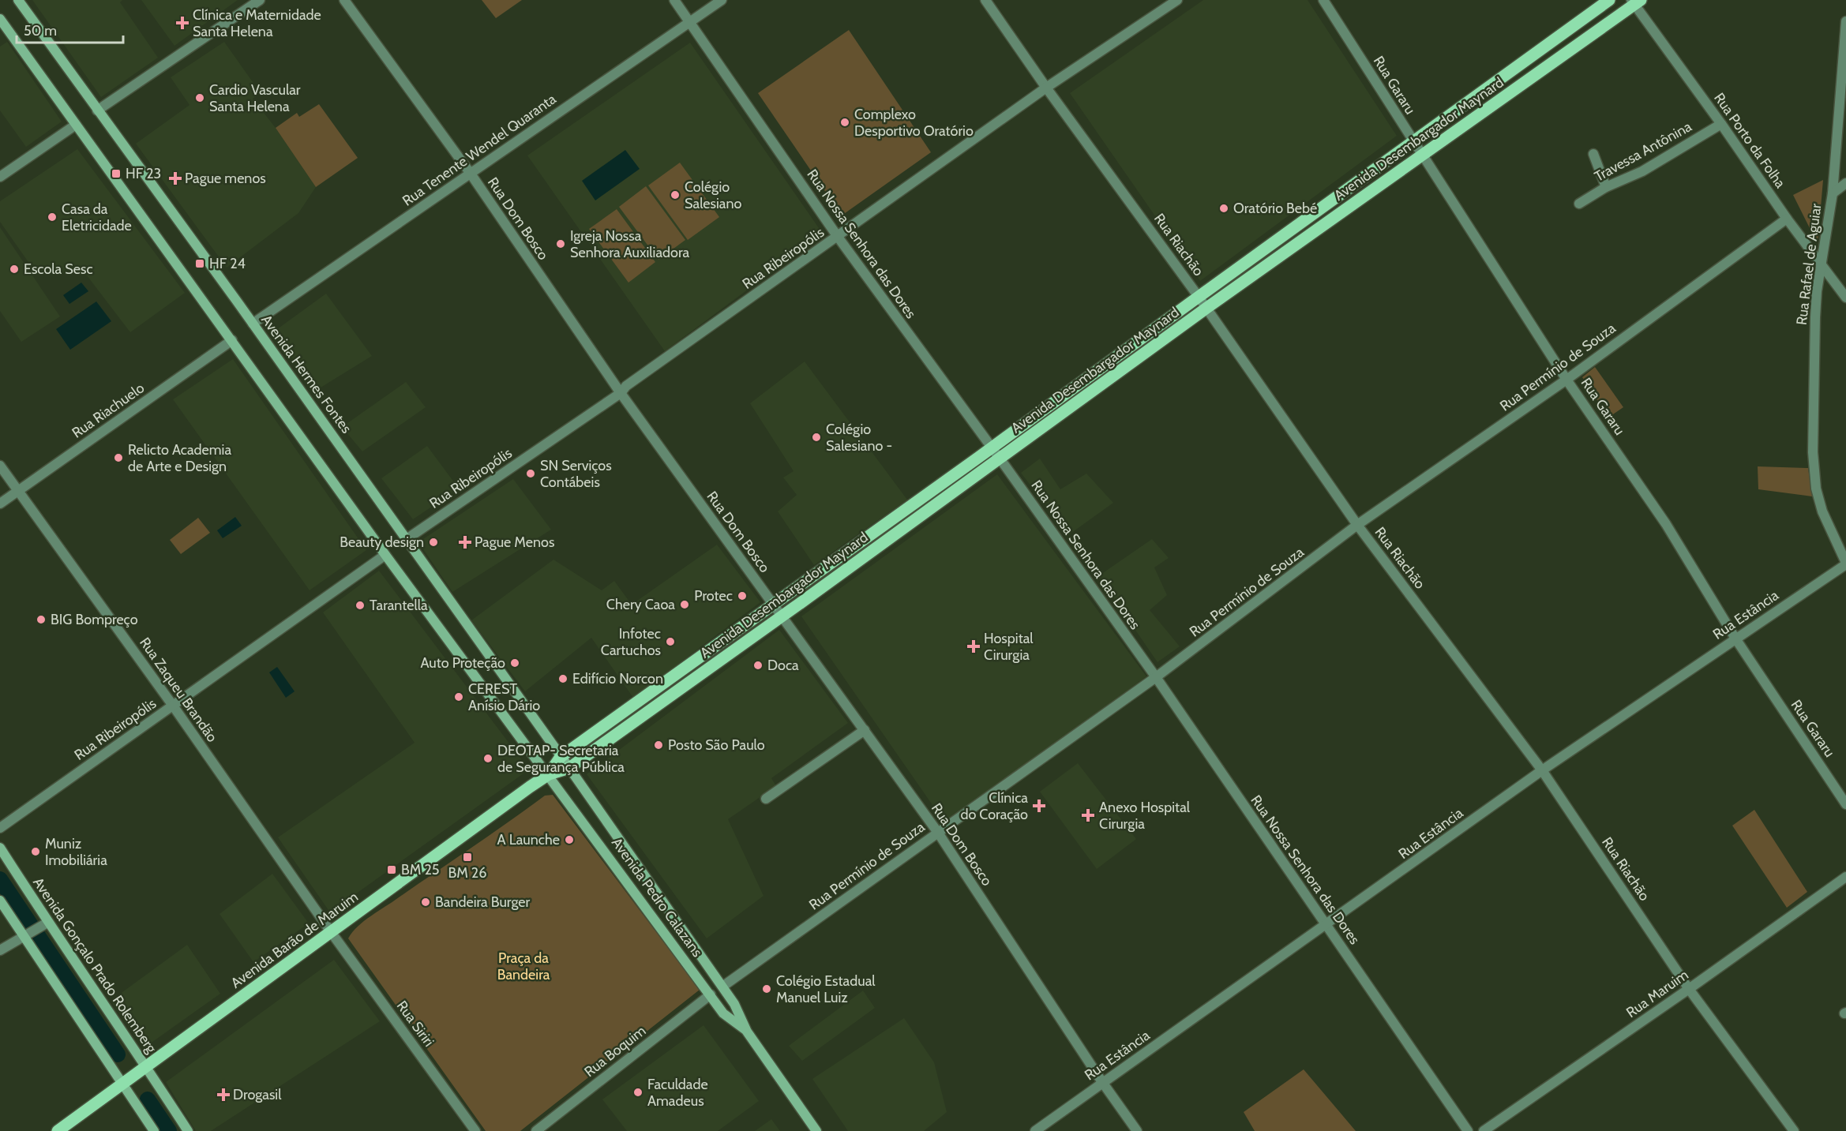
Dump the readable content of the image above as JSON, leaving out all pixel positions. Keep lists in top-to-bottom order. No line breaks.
{"streets":{"main road":["Avenida Desembargador Maynard","Avenida Hermes Fontes","Avenida Pedro Calazans","Avenida Barão de Maruim","Avenida Gonçalo Prado Rolemberg"],"street":["Rua Gararu","Rua Porto da Folha","Rua Tenente Wendel Quaranta","Travessa Antônina","Rua Dom Bosco","Rua Nossa Senhora das Dores","Rua Riachão","Rua Ribeiropólis","Rua Rafael de Aguiar","Rua Permínio de Souza","Rua Riachuelo","Rua Estância","Rua Zaqueu Brandão","Rua Maruim","Rua Siriri","Rua Boquim"]},"crossings":[["Rua Gararu","Avenida Desembargador Maynard"],["Rua Gararu","Rua Permínio de Souza"],["Rua Gararu","Rua Estância"],["Avenida Desembargador Maynard","Rua Porto da Folha"],["Avenida Desembargador Maynard","Rua Dom Bosco"],["Avenida Desembargador Maynard","Rua Nossa Senhora das Dores"],["Avenida Desembargador Maynard","Rua Riachão"],["Avenida Desembargador Maynard","Avenida Hermes Fontes"],["Avenida Desembargador Maynard","Avenida Pedro Calazans"],["Avenida Desembargador Maynard","Avenida Barão de Maruim"],["Rua Porto da Folha","Travessa Antônina"],["Rua Porto da Folha","Rua Rafael de Aguiar"],["Rua Porto da Folha","Rua Permínio de Souza"],["Rua Tenente Wendel Quaranta","Rua Dom Bosco"],["Rua Tenente Wendel Quaranta","Rua Nossa Senhora das Dores"],["Rua Tenente Wendel Quaranta","Avenida Hermes Fontes"],["Rua Dom Bosco","Rua Ribeiropólis"],["Rua Dom Bosco","Rua Permínio de Souza"],["Rua Dom Bosco","Rua Estância"],["Rua Nossa Senhora das Dores","Rua Ribeiropólis"],["Rua Nossa Senhora das Dores","Rua Permínio de Souza"],["Rua Nossa Senhora das Dores","Rua Estância"],["Rua Riachão","Rua Ribeiropólis"],["Rua Riachão","Rua Permínio de Souza"],["Rua Riachão","Rua Estância"],["Rua Riachão","Rua Maruim"],["Rua Ribeiropólis","Avenida Hermes Fontes"],["Rua Ribeiropólis","Rua Zaqueu Brandão"],["Rua Rafael de Aguiar","Rua Estância"],["Rua Permínio de Souza","Avenida Pedro Calazans"],["Avenida Hermes Fontes","Avenida Pedro Calazans"],["Avenida Hermes Fontes","Avenida Barão de Maruim"],["Rua Riachuelo","Rua Zaqueu Brandão"],["Rua Zaqueu Brandão","Avenida Barão de Maruim"],["Rua Zaqueu Brandão","Rua Siriri"],["Avenida Pedro Calazans","Avenida Barão de Maruim"],["Avenida Pedro Calazans","Rua Boquim"],["Avenida Barão de Maruim","Avenida Gonçalo Prado Rolemberg"],["Avenida Barão de Maruim","Rua Siriri"]],"parks":["Praça da Bandeira"],"places":{"health":["Clínica e Maternidade Santa Helena","Pague menos","Pague Menos","Hospital Cirurgia","Clínica do Coração","Anexo Hospital Cirurgia","Drogasil"],"other":["Cardio Vascular Santa Helena","Complexo Desportivo Oratório","Colégio Salesiano","Oratório Bebé","Casa da Eletricidade","Igreja Nossa Senhora Auxiliadora","Escola Sesc","Colégio Salesiano -","Relicto Academia de Arte e Design","SN Serviços Contábeis","Beauty design","Protec","Chery Caoa","Tarantella","BIG Bompreço","Infotec Cartuchos","Auto Proteção","Doca","Edifício Norcon","CEREST Anísio Dário","Posto São Paulo","DEOTAP- Secretaria de Segurança Pública","A Launche","Muniz Imobiliária","Bandeira Burger","Colégio Estadual Manuel Luiz","Faculdade Amadeus"],"transit":["HF 23","HF 24","BM 26","BM 25"]},"scale_bar":"50 m"}
